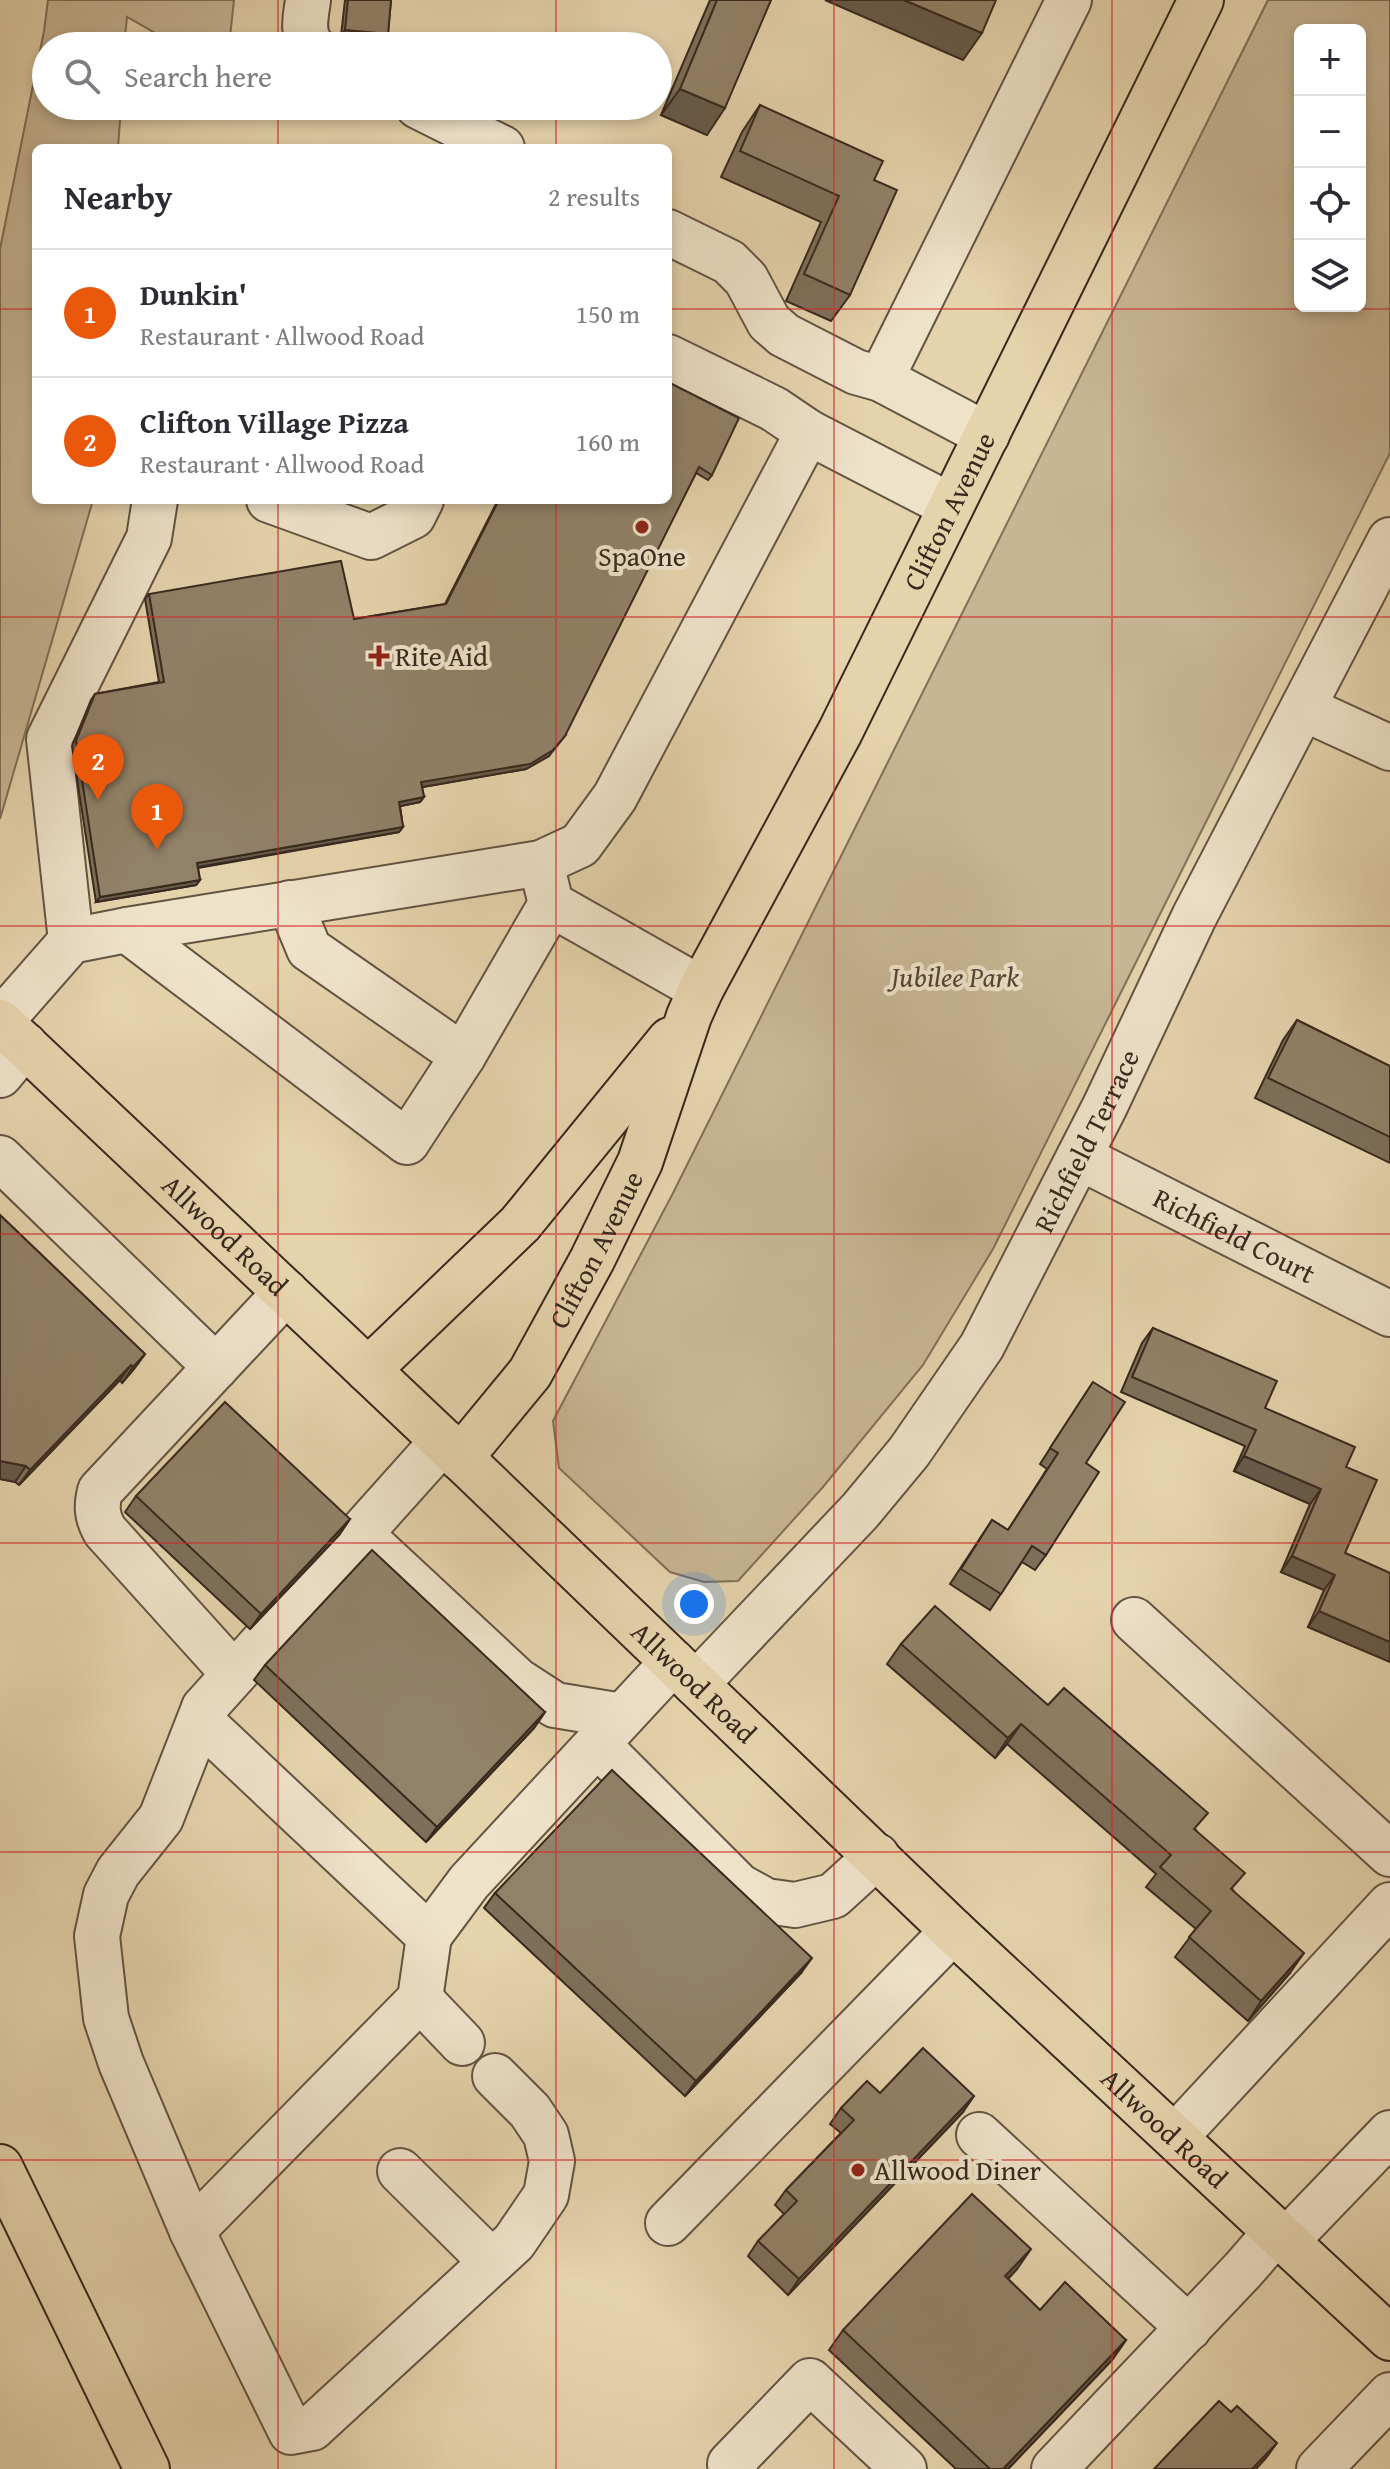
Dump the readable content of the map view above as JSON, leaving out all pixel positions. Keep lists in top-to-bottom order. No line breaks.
{"streets":{"main road":["Clifton Avenue","Allwood Road"],"street":["Richfield Terrace","Richfield Court"]},"crossings":[["Clifton Avenue","Allwood Road"],["Richfield Terrace","Allwood Road"],["Richfield Terrace","Richfield Court"]],"parks":["Jubilee Park"],"places":{"other":["SpaOne","Allwood Diner"],"health":["Rite Aid"]},"page":{"map_buttons":["+","−"],"search":"Search here","heading":["Nearby","2 results"],"list":[{"mark":"1","name":"Dunkin'","note":"Restaurant · Allwood Road","value":"150 m"},{"mark":"2","name":"Clifton Village Pizza","note":"Restaurant · Allwood Road","value":"160 m"}],"pins":["2","1"]}}
